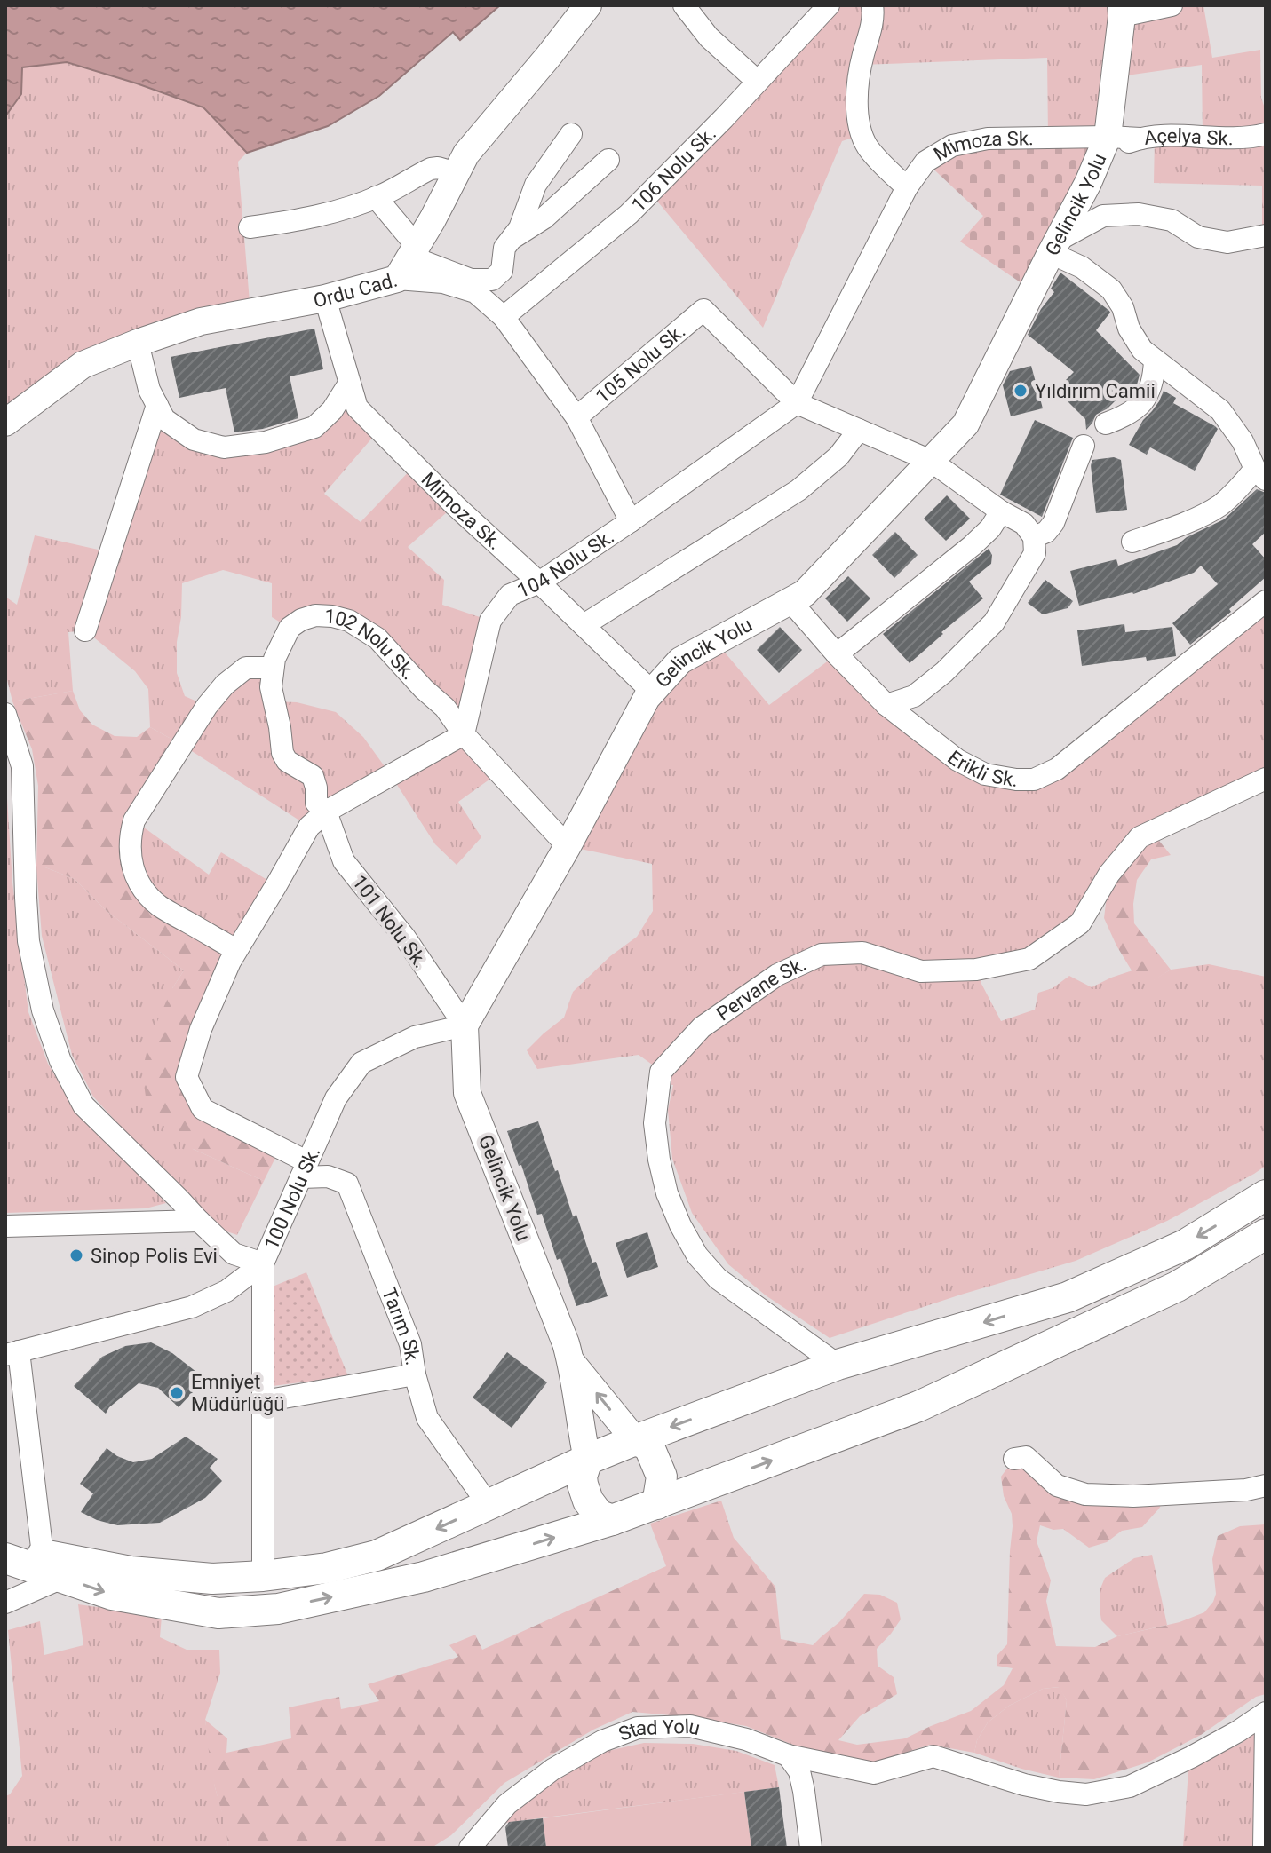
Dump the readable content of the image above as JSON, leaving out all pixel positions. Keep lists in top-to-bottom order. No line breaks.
{"streets":{"main road":["Gelincik Yolu","Ordu Cad."],"street":["Açelya Sk.","Mimoza Sk.","106 Nolu Sk.","105 Nolu Sk.","104 Nolu Sk.","102 Nolu Sk.","Erikli Sk.","101 Nolu Sk.","Pervane Sk.","100 Nolu Sk.","Tarım Sk.","Stad Yolu"]},"crossings":[["Açelya Sk.","Mimoza Sk."],["Açelya Sk.","Gelincik Yolu"],["Mimoza Sk.","Gelincik Yolu"],["Mimoza Sk.","Ordu Cad."],["Mimoza Sk.","105 Nolu Sk."],["Mimoza Sk.","104 Nolu Sk."],["Gelincik Yolu","Erikli Sk."],["Gelincik Yolu","101 Nolu Sk."],["Gelincik Yolu","100 Nolu Sk."],["105 Nolu Sk.","104 Nolu Sk."],["104 Nolu Sk.","102 Nolu Sk."],["102 Nolu Sk.","101 Nolu Sk."],["101 Nolu Sk.","100 Nolu Sk."],["100 Nolu Sk.","Tarım Sk."]],"places":["Yıldırım Camii","Sinop Polis Evi","Emniyet Müdürlüğü"]}
